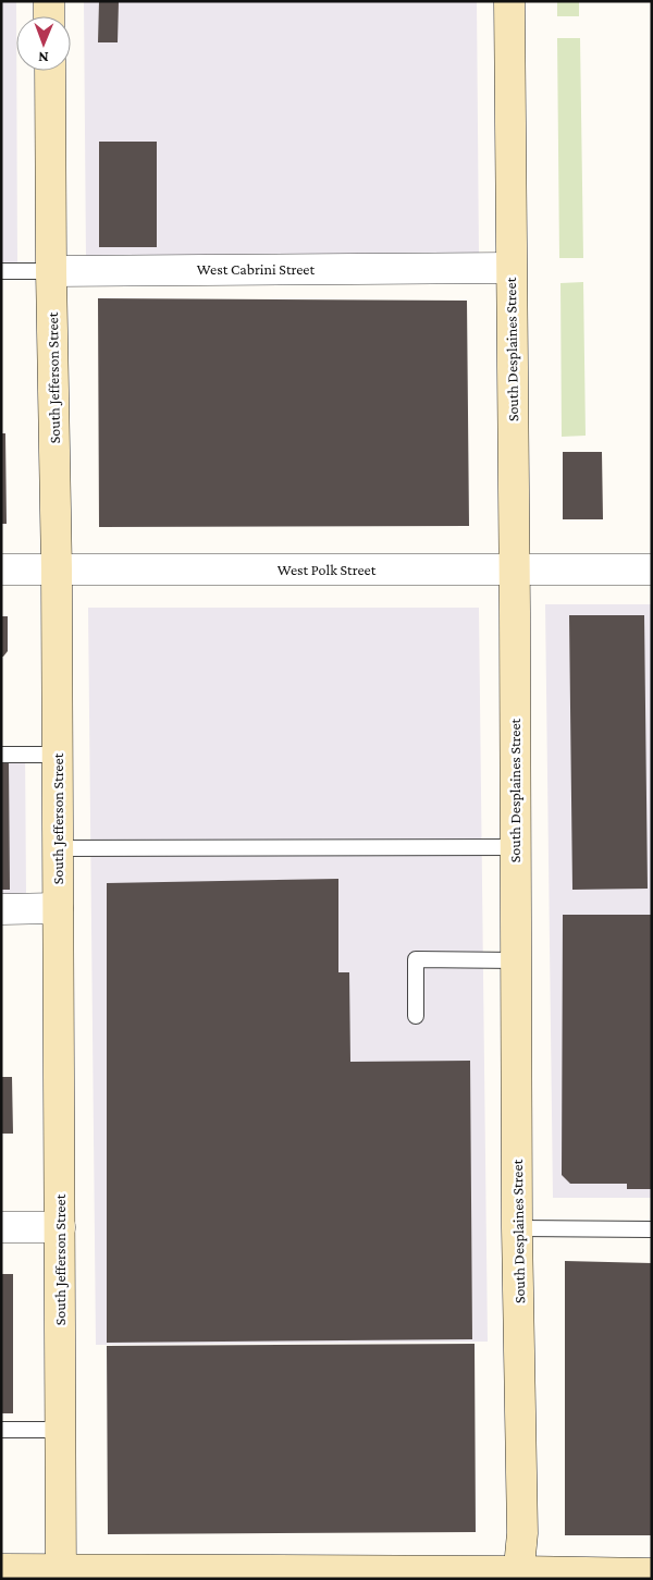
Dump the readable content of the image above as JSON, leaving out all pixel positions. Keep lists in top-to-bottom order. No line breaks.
{"streets":{"main road":["South Desplaines Street","South Jefferson Street"],"street":["West Cabrini Street","West Polk Street"]},"crossings":[["West Cabrini Street","South Desplaines Street"],["West Cabrini Street","South Jefferson Street"],["South Desplaines Street","West Polk Street"],["South Jefferson Street","West Polk Street"]],"north":"bottom"}
